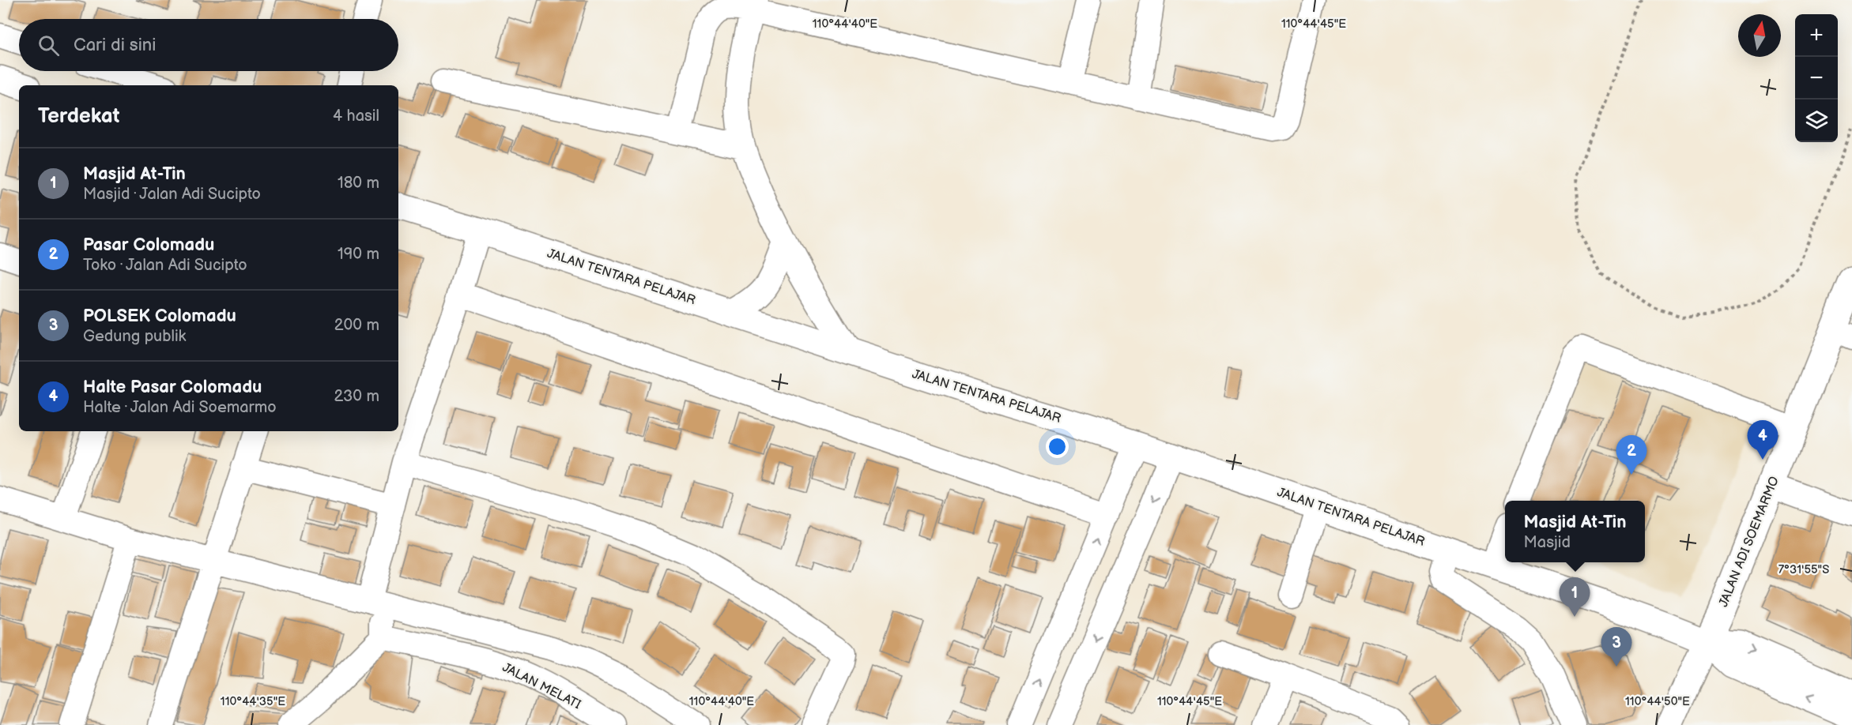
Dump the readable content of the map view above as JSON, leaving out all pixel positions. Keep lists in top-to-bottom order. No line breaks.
{"streets":{"main road":["JALAN TENTARA PELAJAR","JALAN ADI SOEMARMO"],"street":["JALAN MELATI"]},"crossings":[["JALAN TENTARA PELAJAR","JALAN ADI SOEMARMO"]],"north":"top","page":{"map_buttons":["+","−"],"search":"Cari di sini","heading":["Terdekat","4 hasil"],"list":[{"mark":"1","name":"Masjid At-Tin","note":"Masjid · Jalan Adi Sucipto","value":"180 m"},{"mark":"2","name":"Pasar Colomadu","note":"Toko · Jalan Adi Sucipto","value":"190 m"},{"mark":"3","name":"POLSEK Colomadu","note":"Gedung publik","value":"200 m"},{"mark":"4","name":"Halte Pasar Colomadu","note":"Halte · Jalan Adi Soemarmo","value":"230 m"}],"pins":["4","2","1","3"],"popup":["Masjid At-Tin","Masjid"]},"coordinates":["110°44'40\"E","110°44'45\"E","7°31'55\"S","110°44'35\"E","110°44'50\"E"]}
